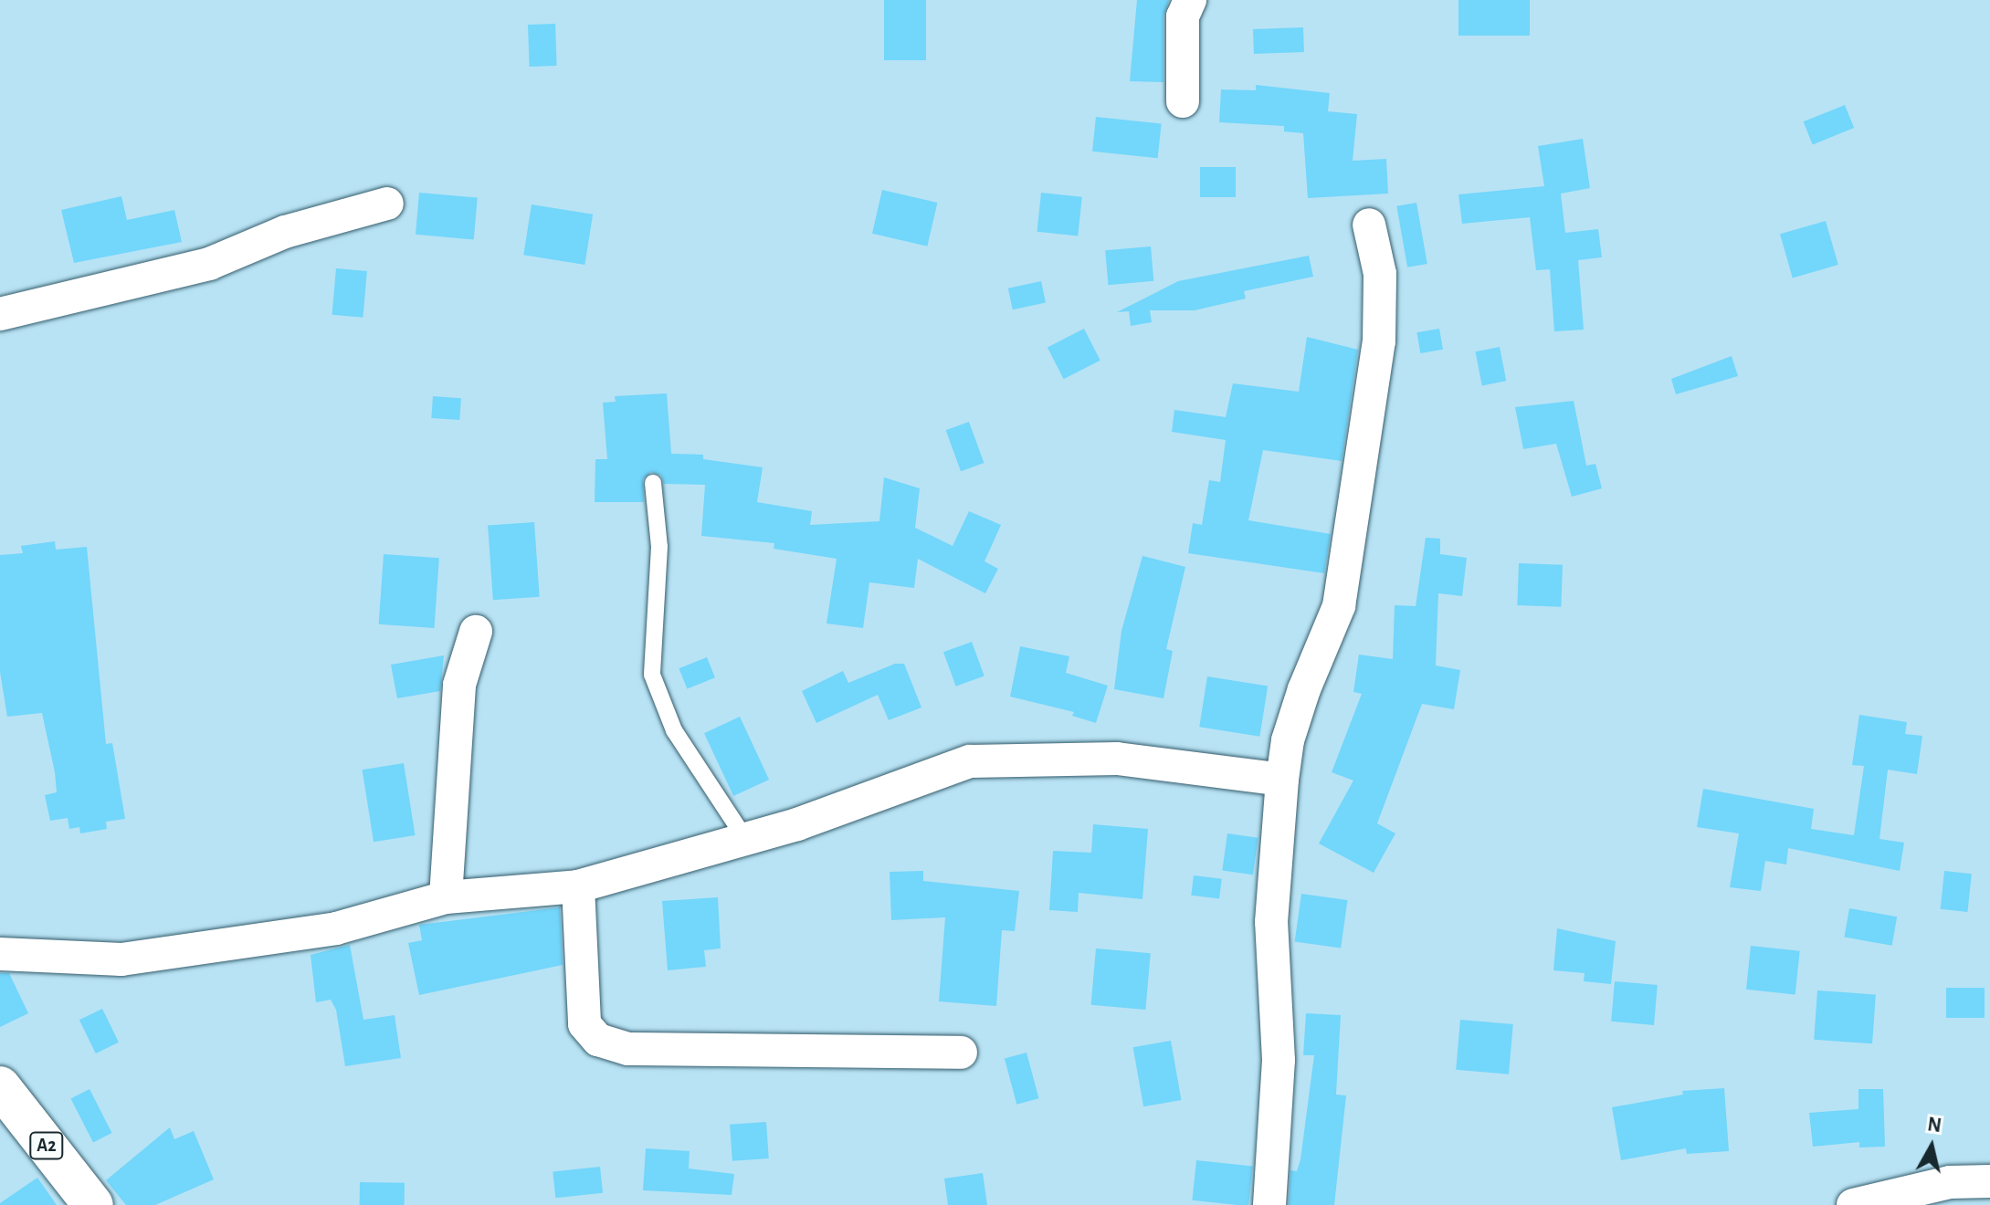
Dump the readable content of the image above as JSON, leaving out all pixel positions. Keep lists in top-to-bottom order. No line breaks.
{"streets":{"highway":["A2"]},"north":"top"}
